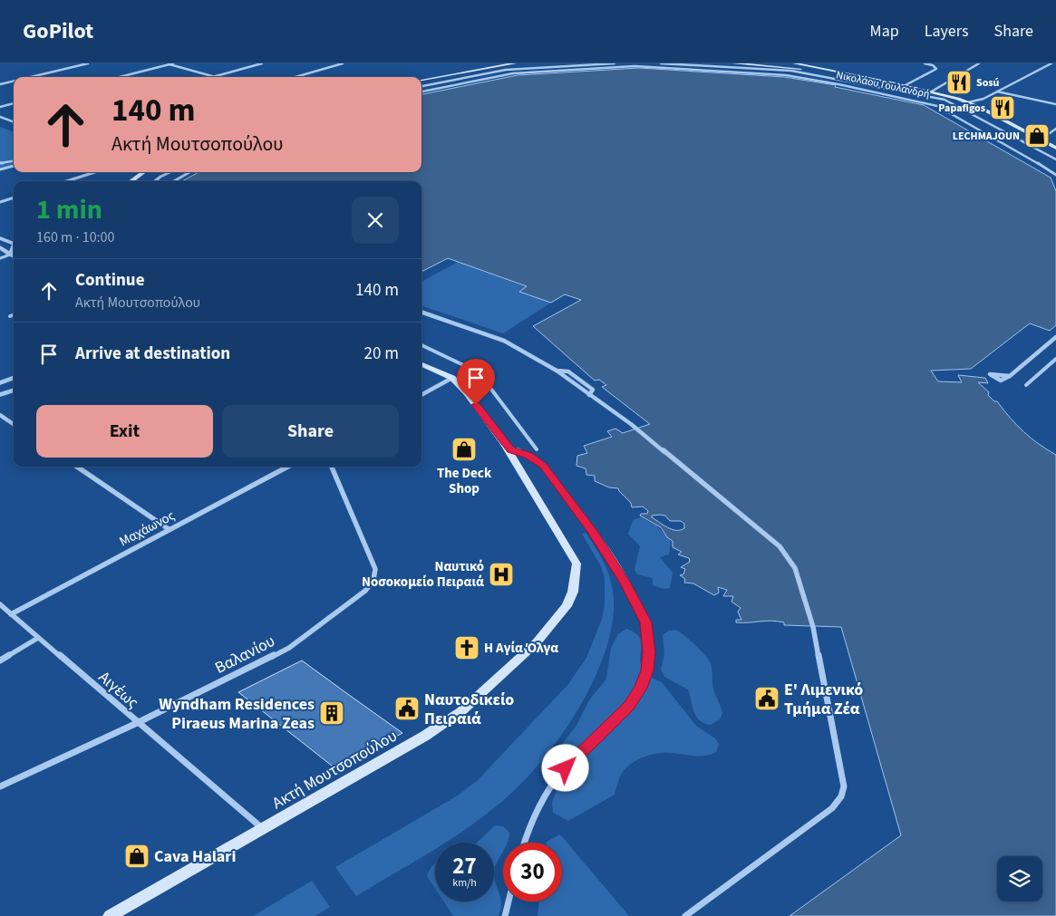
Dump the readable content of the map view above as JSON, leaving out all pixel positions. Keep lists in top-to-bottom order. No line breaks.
{"streets":{"main road":["Ακτή Μουτσοπούλου"],"street":["Νικολάου Γουλανδρή","Μαχάωνος","Βαλανίου","Αιγέως"]},"crossings":[["Μαχάωνος","Αιγέως"],["Βαλανίου","Αιγέως"],["Αιγέως","Ακτή Μουτσοπούλου"]],"places":{"restaurant":["Sosú","Papafigos"],"shop":["LECHMAJOUN","The Deck Shop","Cava Halari"],"hospital":["Ναυτικό Νοσοκομείο Πειραιά"],"church":["Η Αγία Όλγα"],"public building":["Ε' Λιμενικό Τμήμα Ζέα","Ναυτοδικείο Πειραιά"],"building":["Wyndham Residences Piraeus Marina Zeas"]},"page":{"header":"GoPilot","nav":["Map","Layers","Share"],"turn":["140 m","Ακτή Μουτσοπούλου"],"heading":["1 min","160 m · 10:00"],"list":[{"name":"Continue","note":"Ακτή Μουτσοπούλου","value":"140 m"},{"name":"Arrive at destination","value":"20 m"}],"buttons":["Exit","Share"],"speed":"27 km/h","limit":"30"}}
